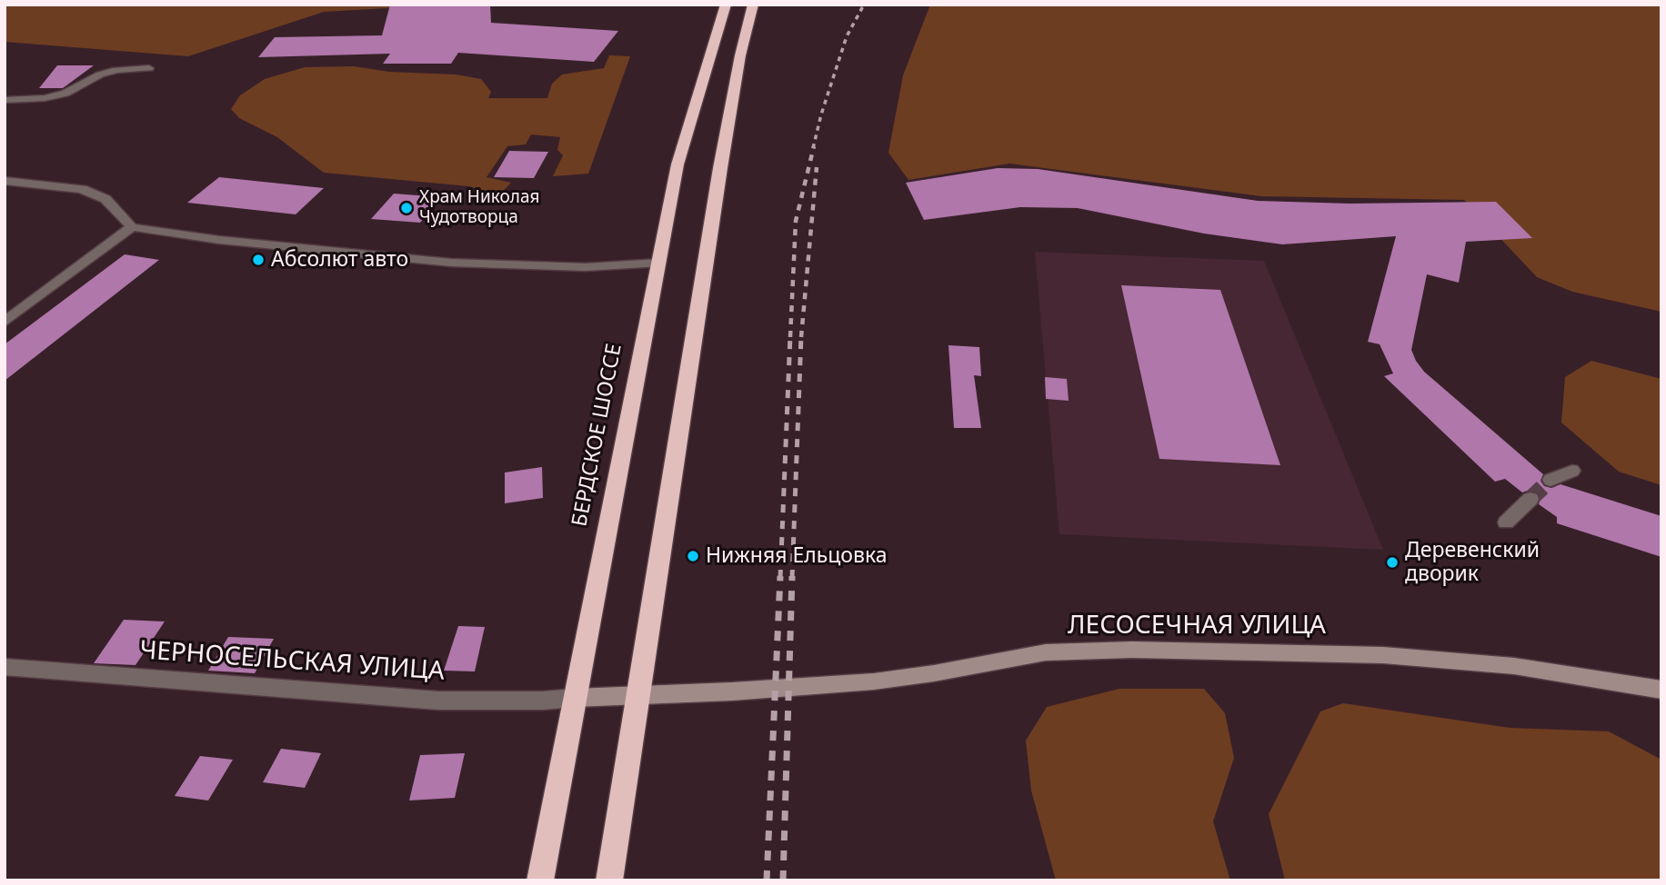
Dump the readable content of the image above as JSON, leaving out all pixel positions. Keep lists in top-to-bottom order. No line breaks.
{"streets":{"highway":["БЕРДСКОЕ ШОССЕ"],"street":["ЛЕСОСЕЧНАЯ УЛИЦА","ЧЕРНОСЕЛЬСКАЯ УЛИЦА"]},"crossings":[["БЕРДСКОЕ ШОССЕ","ЛЕСОСЕЧНАЯ УЛИЦА"],["БЕРДСКОЕ ШОССЕ","ЧЕРНОСЕЛЬСКАЯ УЛИЦА"]],"places":["Храм Николая Чудотворца","Абсолют авто","Нижняя Ельцовка","Деревенский дворик"]}
